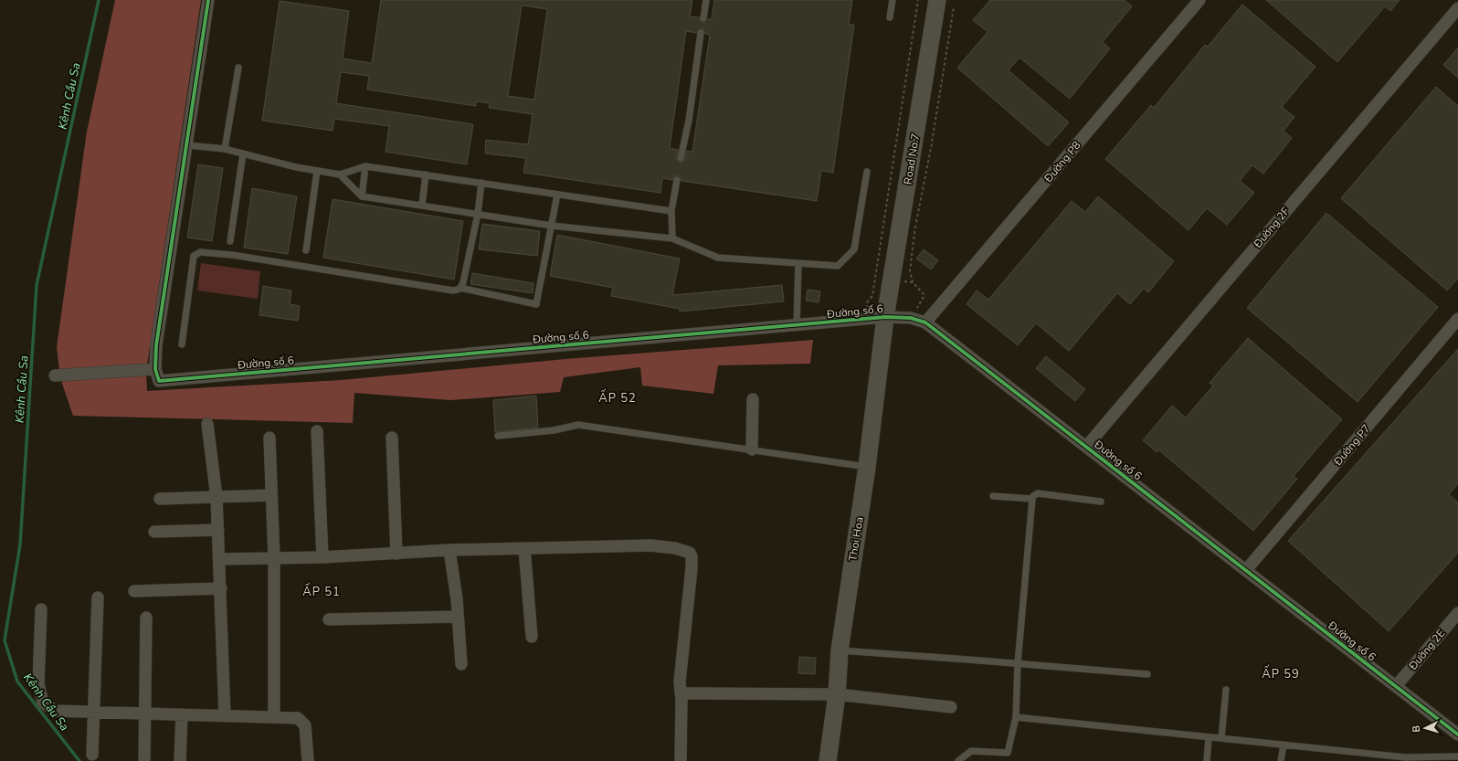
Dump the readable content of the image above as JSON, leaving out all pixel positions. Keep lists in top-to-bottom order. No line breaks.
{"streets":{"street":["Road No.7","Đường P8","Đường 2F","Đường số 6","Đường P7","Thoi Hoa","Đường 2E"]},"crossings":[["Road No.7","Đường số 6"],["Road No.7","Thoi Hoa"],["Đường P8","Đường số 6"],["Đường 2F","Đường số 6"],["Đường số 6","Đường P7"],["Đường số 6","Thoi Hoa"],["Đường số 6","Đường 2E"]],"districts":["ẤP 52","ẤP 51","ẤP 59"],"water":["Kênh Cầu Sa"],"north":"left"}
